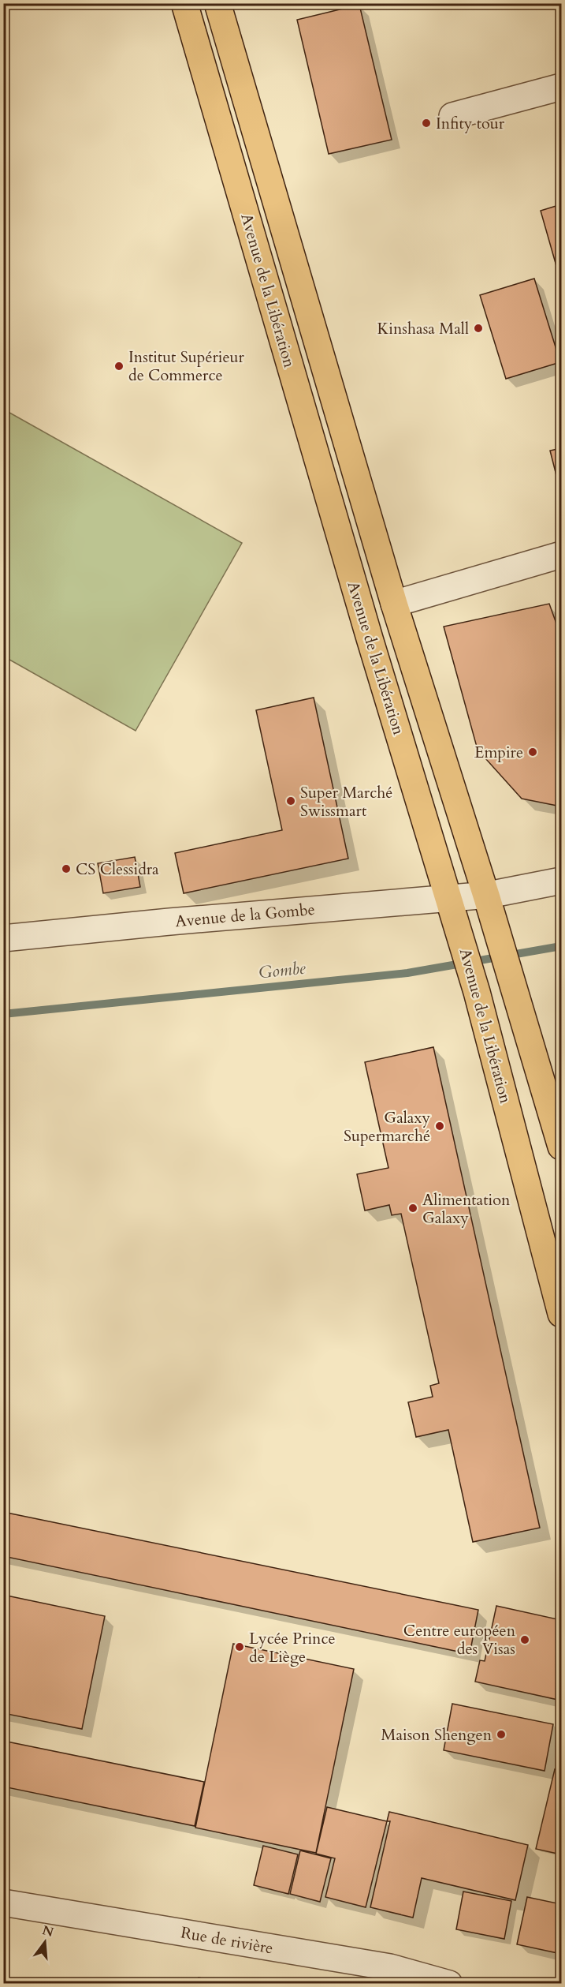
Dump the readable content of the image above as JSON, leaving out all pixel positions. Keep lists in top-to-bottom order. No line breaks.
{"streets":{"main road":["Avenue de la Libération"],"street":["Avenue de la Gombe","Rue de rivière"]},"crossings":[["Avenue de la Libération","Avenue de la Gombe"]],"water":["Gombe"],"places":["Infity tour","Kinshasa Mall","Institut Supérieur de Commerce","Empire","Super Marché Swissmart","CS Clessidra","Galaxy Supermarché","Alimentation Galaxy","Centre européen des Visas","Lycée Prince de Liège","Maison Shengen"],"north":"top"}
